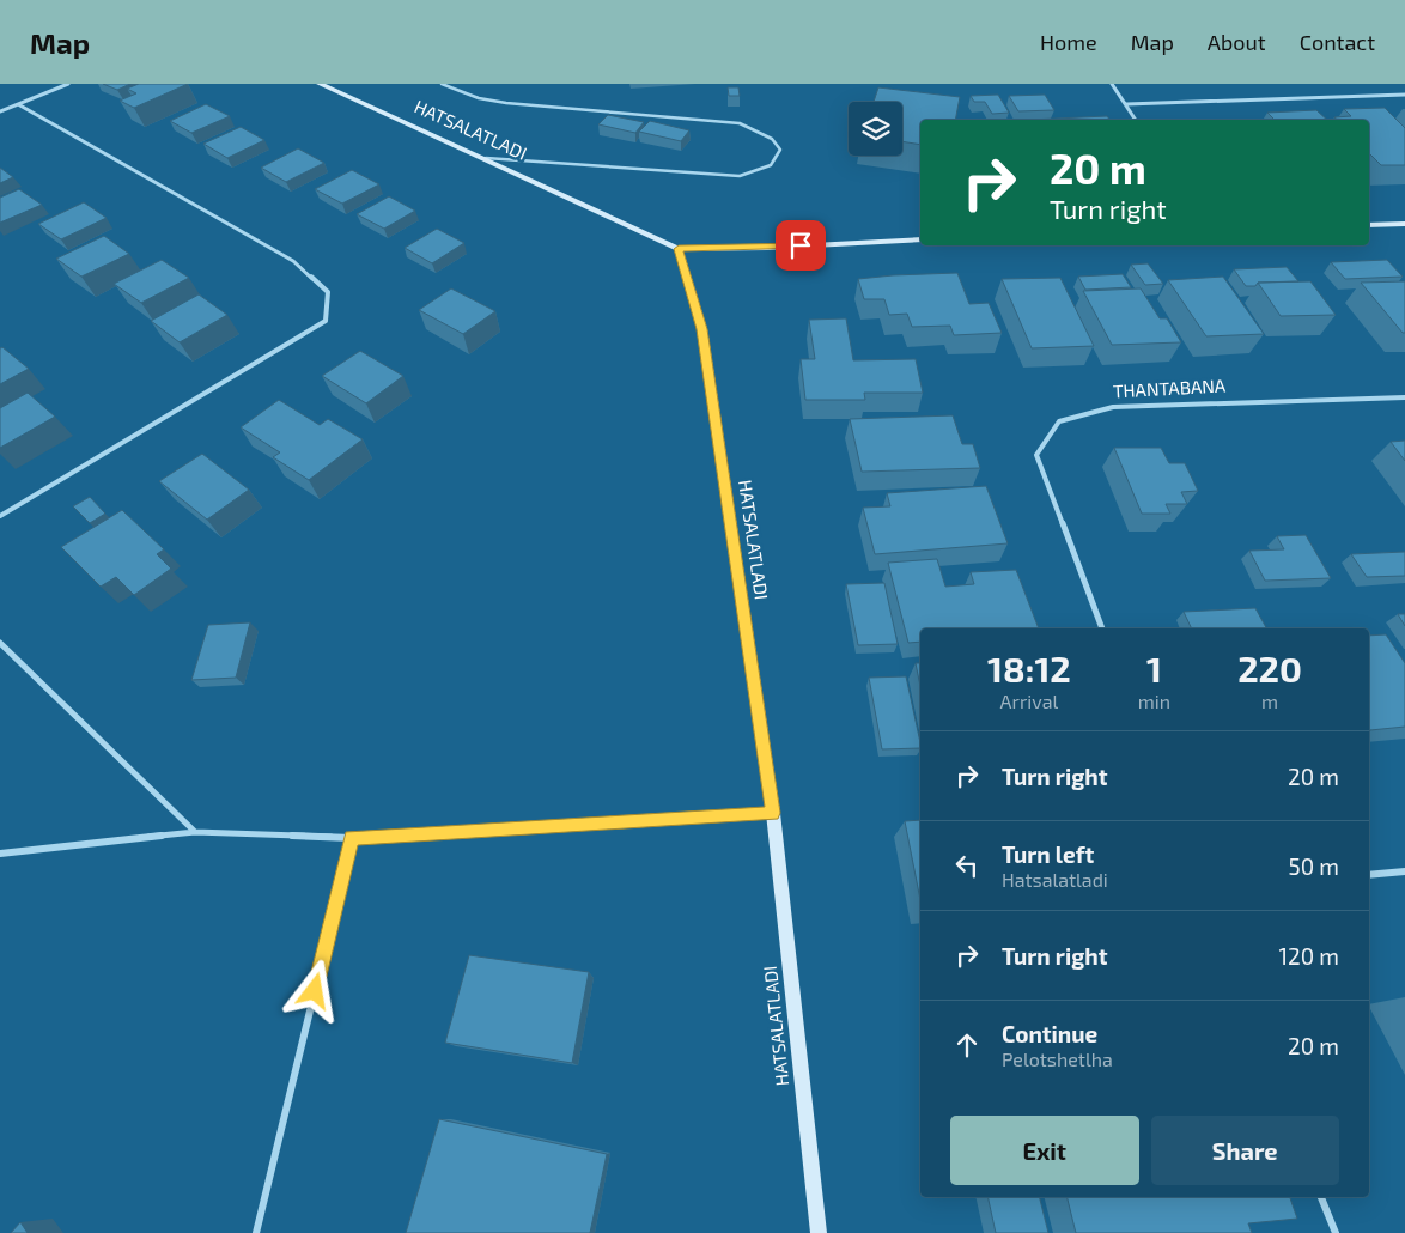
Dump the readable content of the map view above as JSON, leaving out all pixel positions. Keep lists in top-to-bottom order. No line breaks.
{"streets":{"street":["HATSALATLADI","THANTABANA"]},"page":{"header":"Map","nav":["Home","Map","About","Contact"],"turn":["20 m","Turn right"],"eta":["18:12","Arrival","1","min","220","m"],"list":[{"name":"Turn right","value":"20 m"},{"name":"Turn left","note":"Hatsalatladi","value":"50 m"},{"name":"Turn right","value":"120 m"},{"name":"Continue","note":"Pelotshetlha","value":"20 m"}],"buttons":["Exit","Share"]}}
